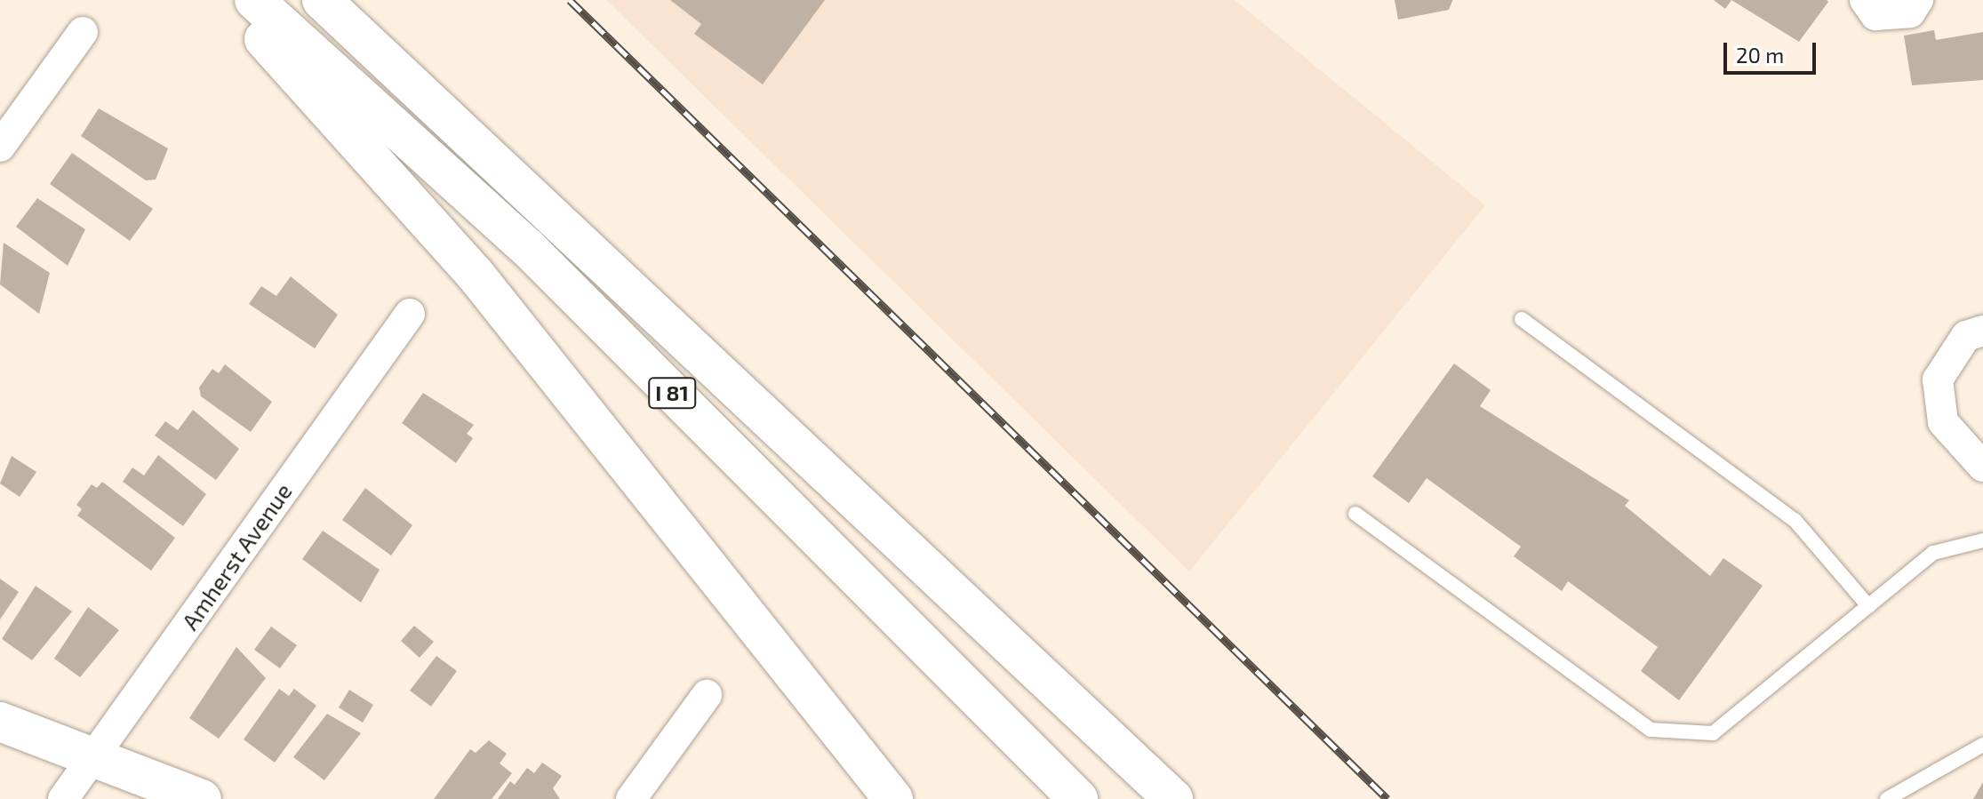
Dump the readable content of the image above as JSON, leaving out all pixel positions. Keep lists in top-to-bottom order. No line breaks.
{"streets":{"main road":["I 81"],"street":["Amherst Avenue"]},"scale_bar":"20 m"}
